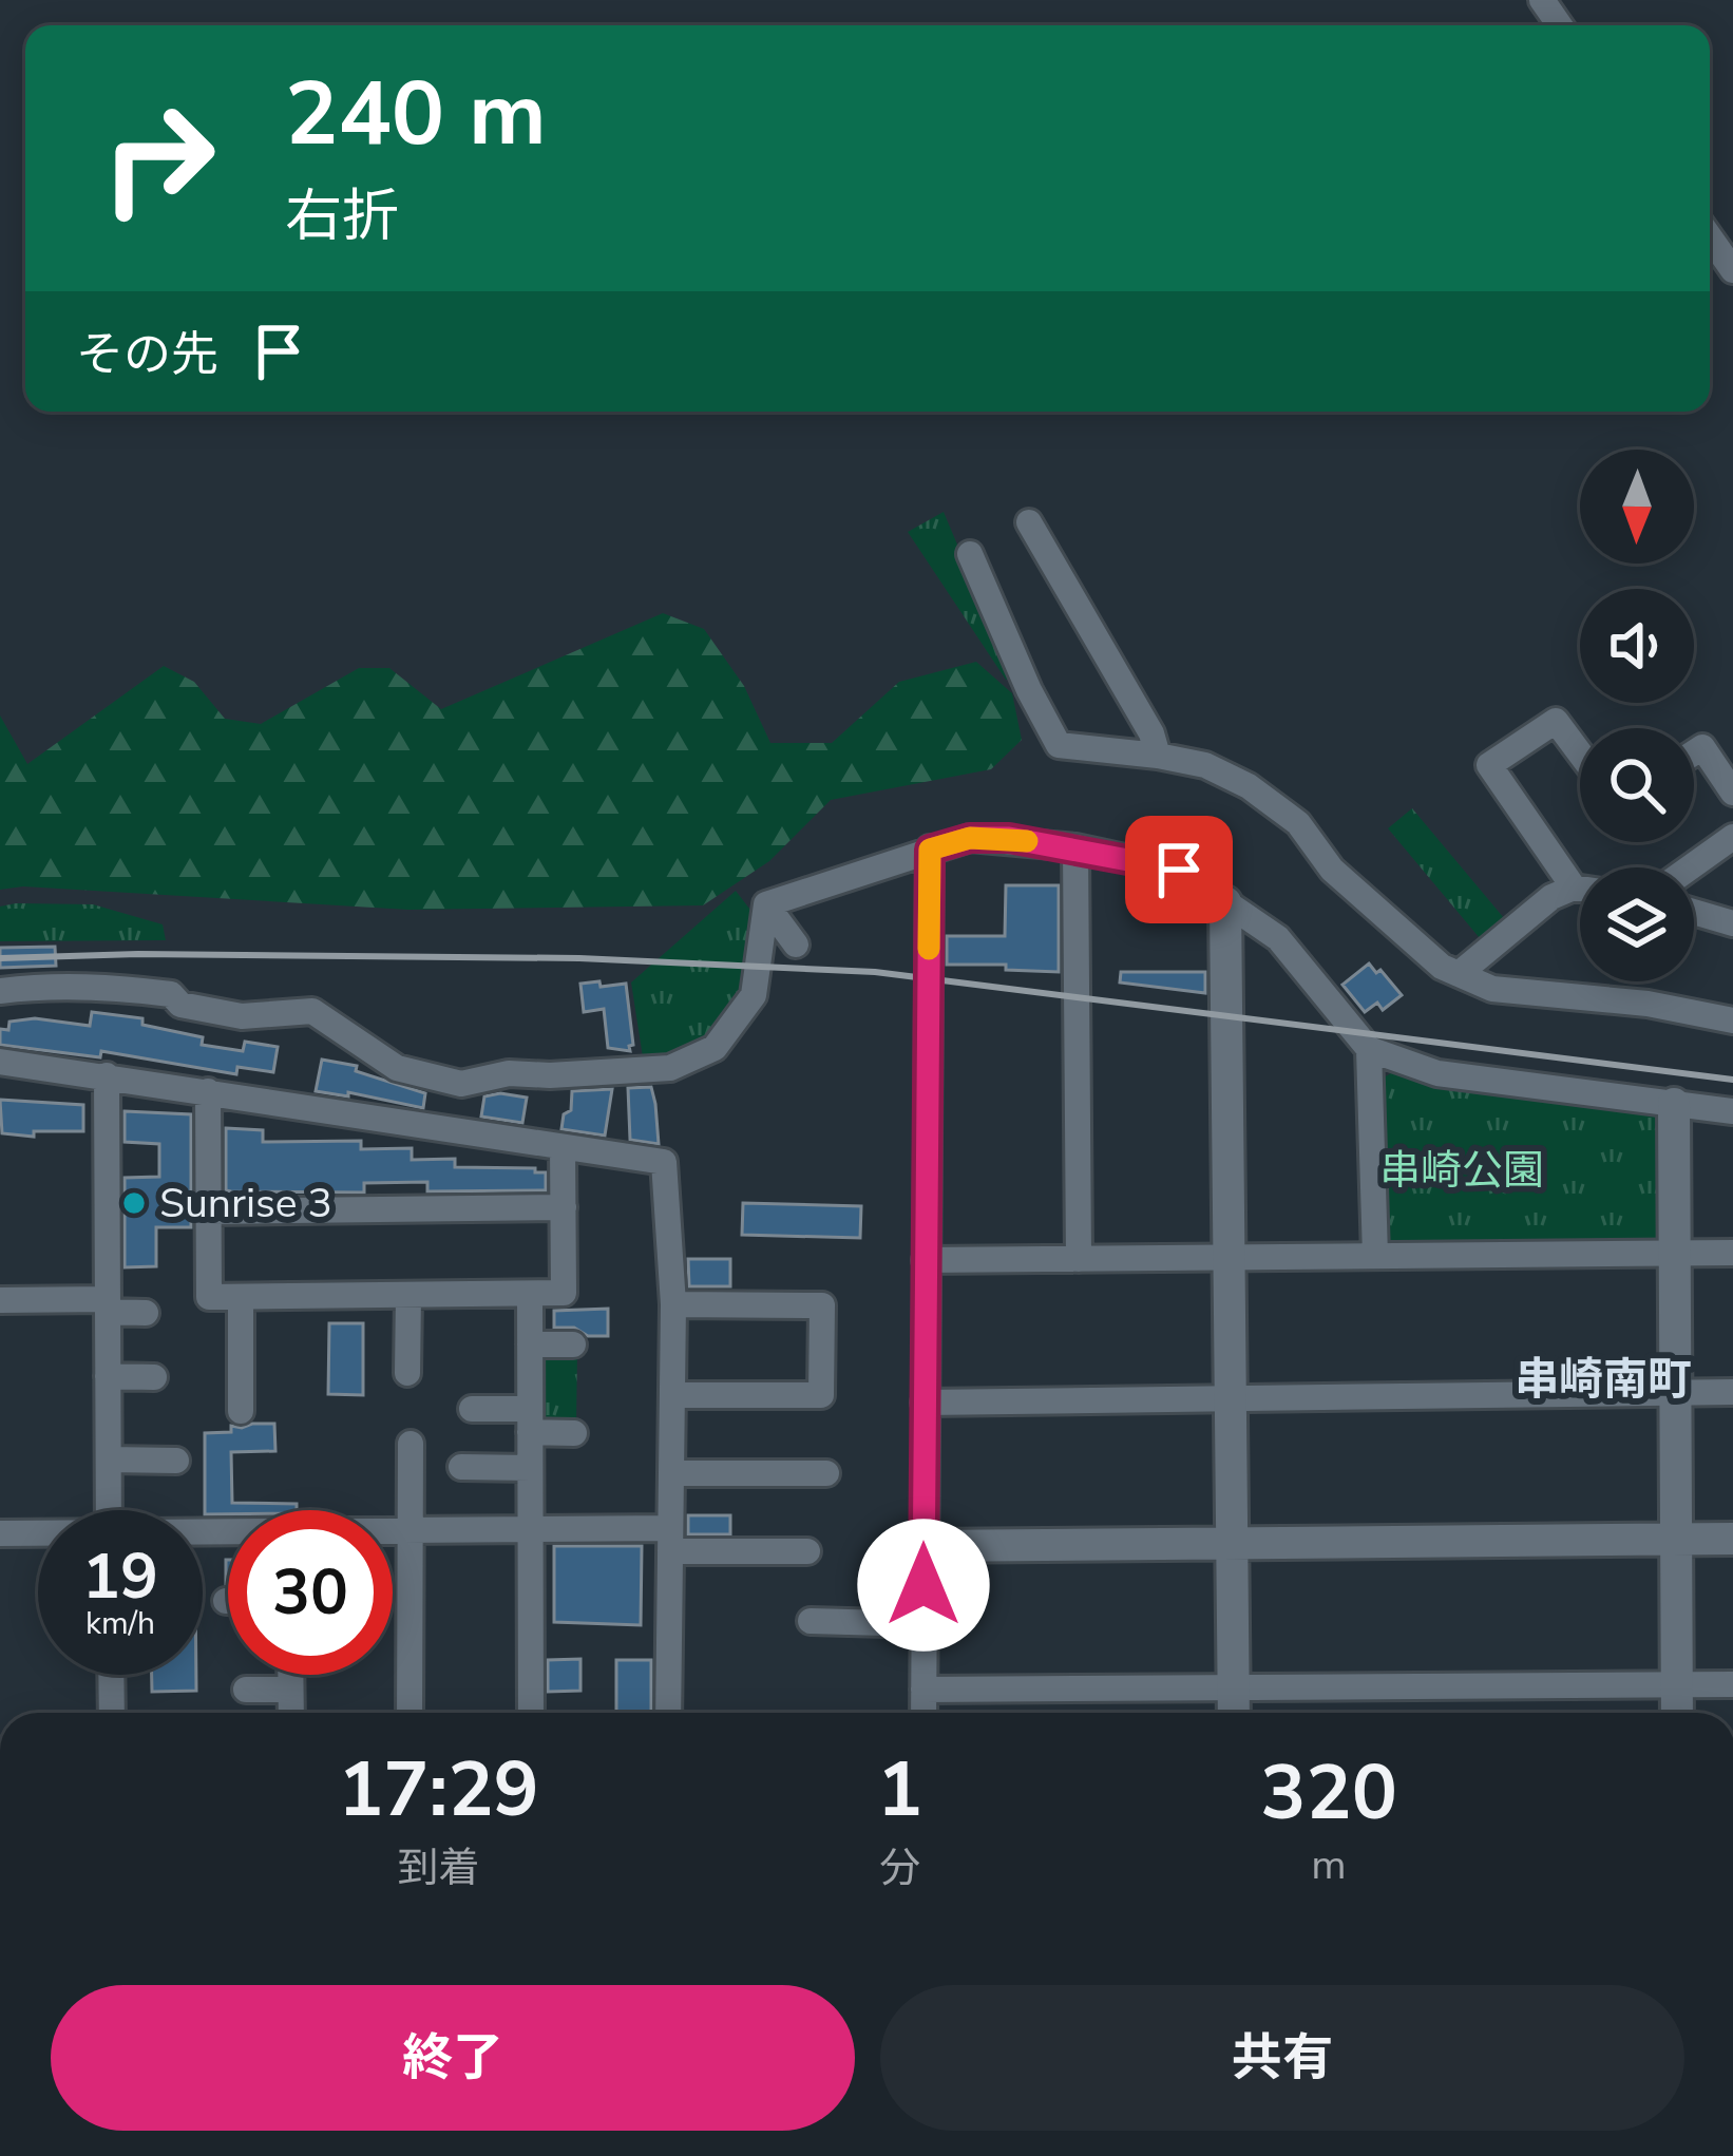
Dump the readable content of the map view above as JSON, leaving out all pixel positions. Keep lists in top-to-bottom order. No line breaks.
{"districts":["串崎南町"],"parks":["串崎公園"],"places":["Sunrise 3"],"north":"bottom","page":{"turn":["240 m","右折"],"then":"その先","speed":"19 km/h","limit":"30","eta":["17:29","到着","1","分","320","m"],"buttons":["終了","共有"]}}
